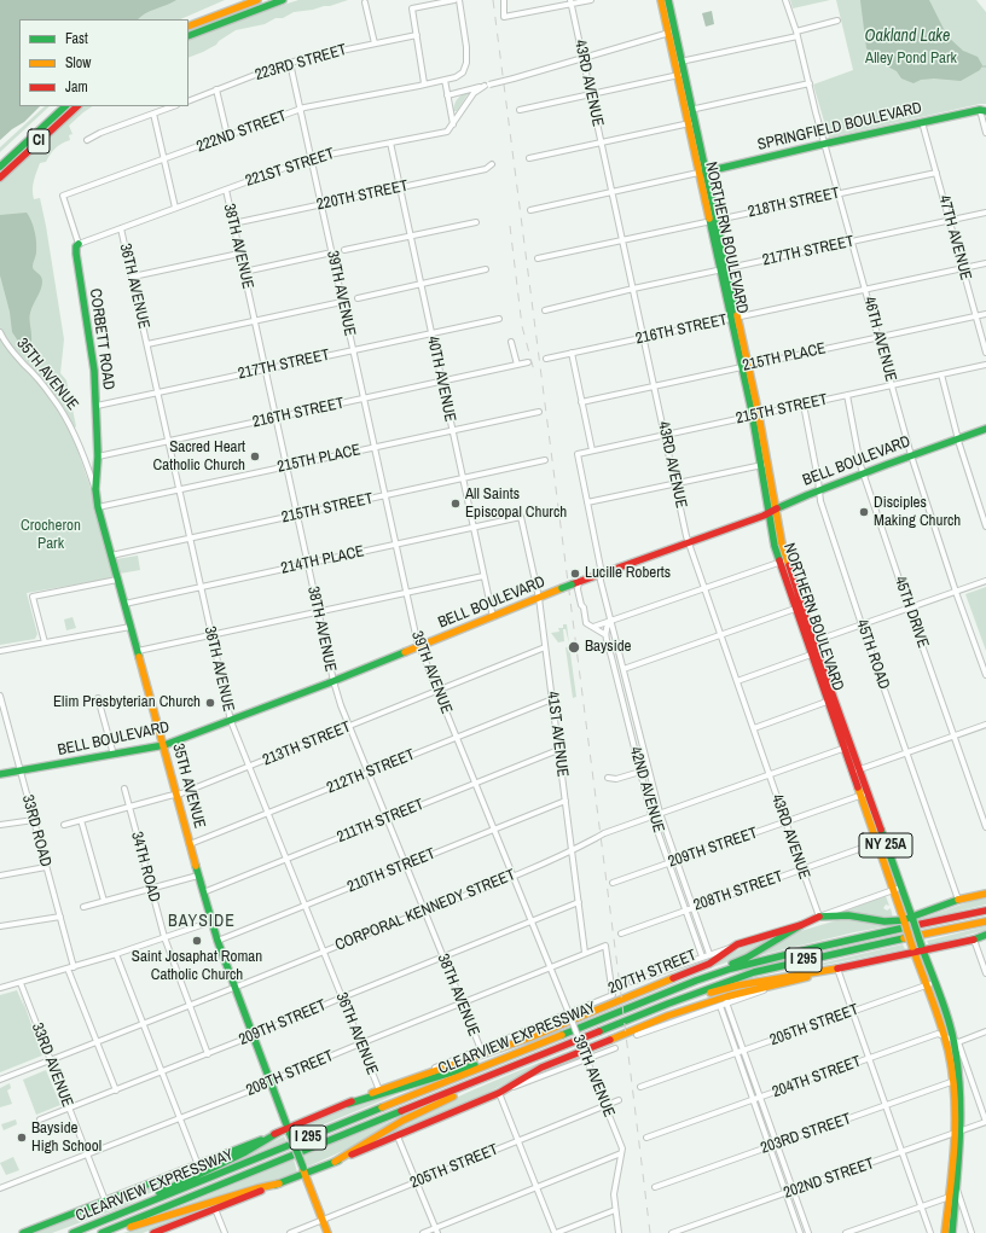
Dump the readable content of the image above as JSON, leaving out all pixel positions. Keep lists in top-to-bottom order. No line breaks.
{"streets":{"main road":["SPRINGFIELD BOULEVARD","CI","NORTHERN BOULEVARD","CORBETT ROAD","35TH AVENUE","BELL BOULEVARD","NY 25A","I 295","207TH STREET","CLEARVIEW EXPRESSWAY"],"street":["223RD STREET","43RD AVENUE","222ND STREET","221ST STREET","220TH STREET","218TH STREET","47TH AVENUE","38TH AVENUE","217TH STREET","36TH AVENUE","39TH AVENUE","216TH STREET","46TH AVENUE","215TH PLACE","40TH AVENUE","215TH STREET","214TH PLACE","45TH DRIVE","45TH ROAD","41ST AVENUE","213TH STREET","212TH STREET","42ND AVENUE","211TH STREET","33RD ROAD","209TH STREET","34TH ROAD","210TH STREET","208TH STREET","CORPORAL KENNEDY STREET","205TH STREET","33RD AVENUE","204TH STREET","203RD STREET","202ND STREET"]},"crossings":[["223RD STREET","39TH AVENUE"],["43RD AVENUE","218TH STREET"],["43RD AVENUE","217TH STREET"],["43RD AVENUE","216TH STREET"],["43RD AVENUE","215TH PLACE"],["43RD AVENUE","215TH STREET"],["43RD AVENUE","BELL BOULEVARD"],["43RD AVENUE","209TH STREET"],["43RD AVENUE","208TH STREET"],["43RD AVENUE","CORPORAL KENNEDY STREET"],["SPRINGFIELD BOULEVARD","NORTHERN BOULEVARD"],["SPRINGFIELD BOULEVARD","47TH AVENUE"],["SPRINGFIELD BOULEVARD","46TH AVENUE"],["222ND STREET","39TH AVENUE"],["222ND STREET","CORBETT ROAD"],["221ST STREET","38TH AVENUE"],["221ST STREET","36TH AVENUE"],["221ST STREET","39TH AVENUE"],["221ST STREET","CORBETT ROAD"],["221ST STREET","40TH AVENUE"],["220TH STREET","38TH AVENUE"],["220TH STREET","39TH AVENUE"],["220TH STREET","40TH AVENUE"],["218TH STREET","NORTHERN BOULEVARD"],["218TH STREET","47TH AVENUE"],["218TH STREET","46TH AVENUE"],["NORTHERN BOULEVARD","217TH STREET"],["NORTHERN BOULEVARD","216TH STREET"],["NORTHERN BOULEVARD","215TH PLACE"],["NORTHERN BOULEVARD","215TH STREET"],["NORTHERN BOULEVARD","BELL BOULEVARD"],["NORTHERN BOULEVARD","209TH STREET"],["NORTHERN BOULEVARD","208TH STREET"],["NORTHERN BOULEVARD","CORPORAL KENNEDY STREET"],["NORTHERN BOULEVARD","205TH STREET"],["NORTHERN BOULEVARD","204TH STREET"],["NORTHERN BOULEVARD","203RD STREET"],["NORTHERN BOULEVARD","202ND STREET"],["47TH AVENUE","217TH STREET"],["47TH AVENUE","216TH STREET"],["47TH AVENUE","215TH PLACE"],["38TH AVENUE","217TH STREET"],["38TH AVENUE","216TH STREET"],["38TH AVENUE","215TH PLACE"],["38TH AVENUE","215TH STREET"],["38TH AVENUE","BELL BOULEVARD"],["38TH AVENUE","214TH PLACE"],["38TH AVENUE","213TH STREET"],["38TH AVENUE","212TH STREET"],["38TH AVENUE","211TH STREET"],["38TH AVENUE","209TH STREET"],["38TH AVENUE","210TH STREET"],["38TH AVENUE","208TH STREET"],["38TH AVENUE","CORPORAL KENNEDY STREET"],["217TH STREET","36TH AVENUE"],["217TH STREET","39TH AVENUE"],["217TH STREET","CORBETT ROAD"],["217TH STREET","46TH AVENUE"],["217TH STREET","40TH AVENUE"],["36TH AVENUE","216TH STREET"],["36TH AVENUE","215TH PLACE"],["36TH AVENUE","215TH STREET"],["36TH AVENUE","BELL BOULEVARD"],["36TH AVENUE","214TH PLACE"],["36TH AVENUE","213TH STREET"],["36TH AVENUE","212TH STREET"],["36TH AVENUE","211TH STREET"],["36TH AVENUE","209TH STREET"],["36TH AVENUE","210TH STREET"],["36TH AVENUE","208TH STREET"],["36TH AVENUE","CORPORAL KENNEDY STREET"],["36TH AVENUE","207TH STREET"],["39TH AVENUE","216TH STREET"],["39TH AVENUE","215TH PLACE"],["39TH AVENUE","215TH STREET"],["39TH AVENUE","BELL BOULEVARD"],["39TH AVENUE","214TH PLACE"],["39TH AVENUE","213TH STREET"],["39TH AVENUE","212TH STREET"],["39TH AVENUE","211TH STREET"],["39TH AVENUE","209TH STREET"],["39TH AVENUE","210TH STREET"],["39TH AVENUE","208TH STREET"],["39TH AVENUE","CORPORAL KENNEDY STREET"],["39TH AVENUE","205TH STREET"],["216TH STREET","CORBETT ROAD"],["216TH STREET","46TH AVENUE"],["216TH STREET","40TH AVENUE"],["CORBETT ROAD","35TH AVENUE"],["46TH AVENUE","215TH PLACE"],["46TH AVENUE","215TH STREET"],["46TH AVENUE","BELL BOULEVARD"],["215TH PLACE","35TH AVENUE"],["215TH PLACE","40TH AVENUE"],["35TH AVENUE","215TH STREET"],["35TH AVENUE","BELL BOULEVARD"],["35TH AVENUE","214TH PLACE"],["35TH AVENUE","213TH STREET"],["35TH AVENUE","212TH STREET"],["35TH AVENUE","211TH STREET"],["35TH AVENUE","209TH STREET"],["35TH AVENUE","210TH STREET"],["35TH AVENUE","208TH STREET"],["35TH AVENUE","CORPORAL KENNEDY STREET"],["35TH AVENUE","205TH STREET"],["40TH AVENUE","215TH STREET"],["40TH AVENUE","BELL BOULEVARD"],["40TH AVENUE","214TH PLACE"],["215TH STREET","45TH DRIVE"],["215TH STREET","45TH ROAD"],["215TH STREET","42ND AVENUE"],["BELL BOULEVARD","45TH DRIVE"],["BELL BOULEVARD","45TH ROAD"],["BELL BOULEVARD","41ST AVENUE"],["BELL BOULEVARD","42ND AVENUE"],["BELL BOULEVARD","33RD ROAD"],["214TH PLACE","41ST AVENUE"],["41ST AVENUE","213TH STREET"],["41ST AVENUE","212TH STREET"],["41ST AVENUE","211TH STREET"],["41ST AVENUE","209TH STREET"],["41ST AVENUE","210TH STREET"],["41ST AVENUE","208TH STREET"],["41ST AVENUE","CORPORAL KENNEDY STREET"],["213TH STREET","34TH ROAD"],["42ND AVENUE","209TH STREET"],["42ND AVENUE","208TH STREET"],["42ND AVENUE","CORPORAL KENNEDY STREET"],["33RD ROAD","209TH STREET"],["33RD ROAD","CORPORAL KENNEDY STREET"],["209TH STREET","34TH ROAD"],["209TH STREET","33RD AVENUE"],["34TH ROAD","CORPORAL KENNEDY STREET"],["208TH STREET","33RD AVENUE"],["CORPORAL KENNEDY STREET","33RD AVENUE"]],"districts":["BAYSIDE"],"water":["Oakland Lake"],"parks":["Alley Pond Park","Crocheron Park"],"places":["Sacred Heart Catholic Church","All Saints Episcopal Church","Disciples Making Church","Lucille Roberts","Bayside","Elim Presbyterian Church","Saint Josaphat Roman Catholic Church","Bayside High School"],"legend":["Fast","Slow","Jam"]}
